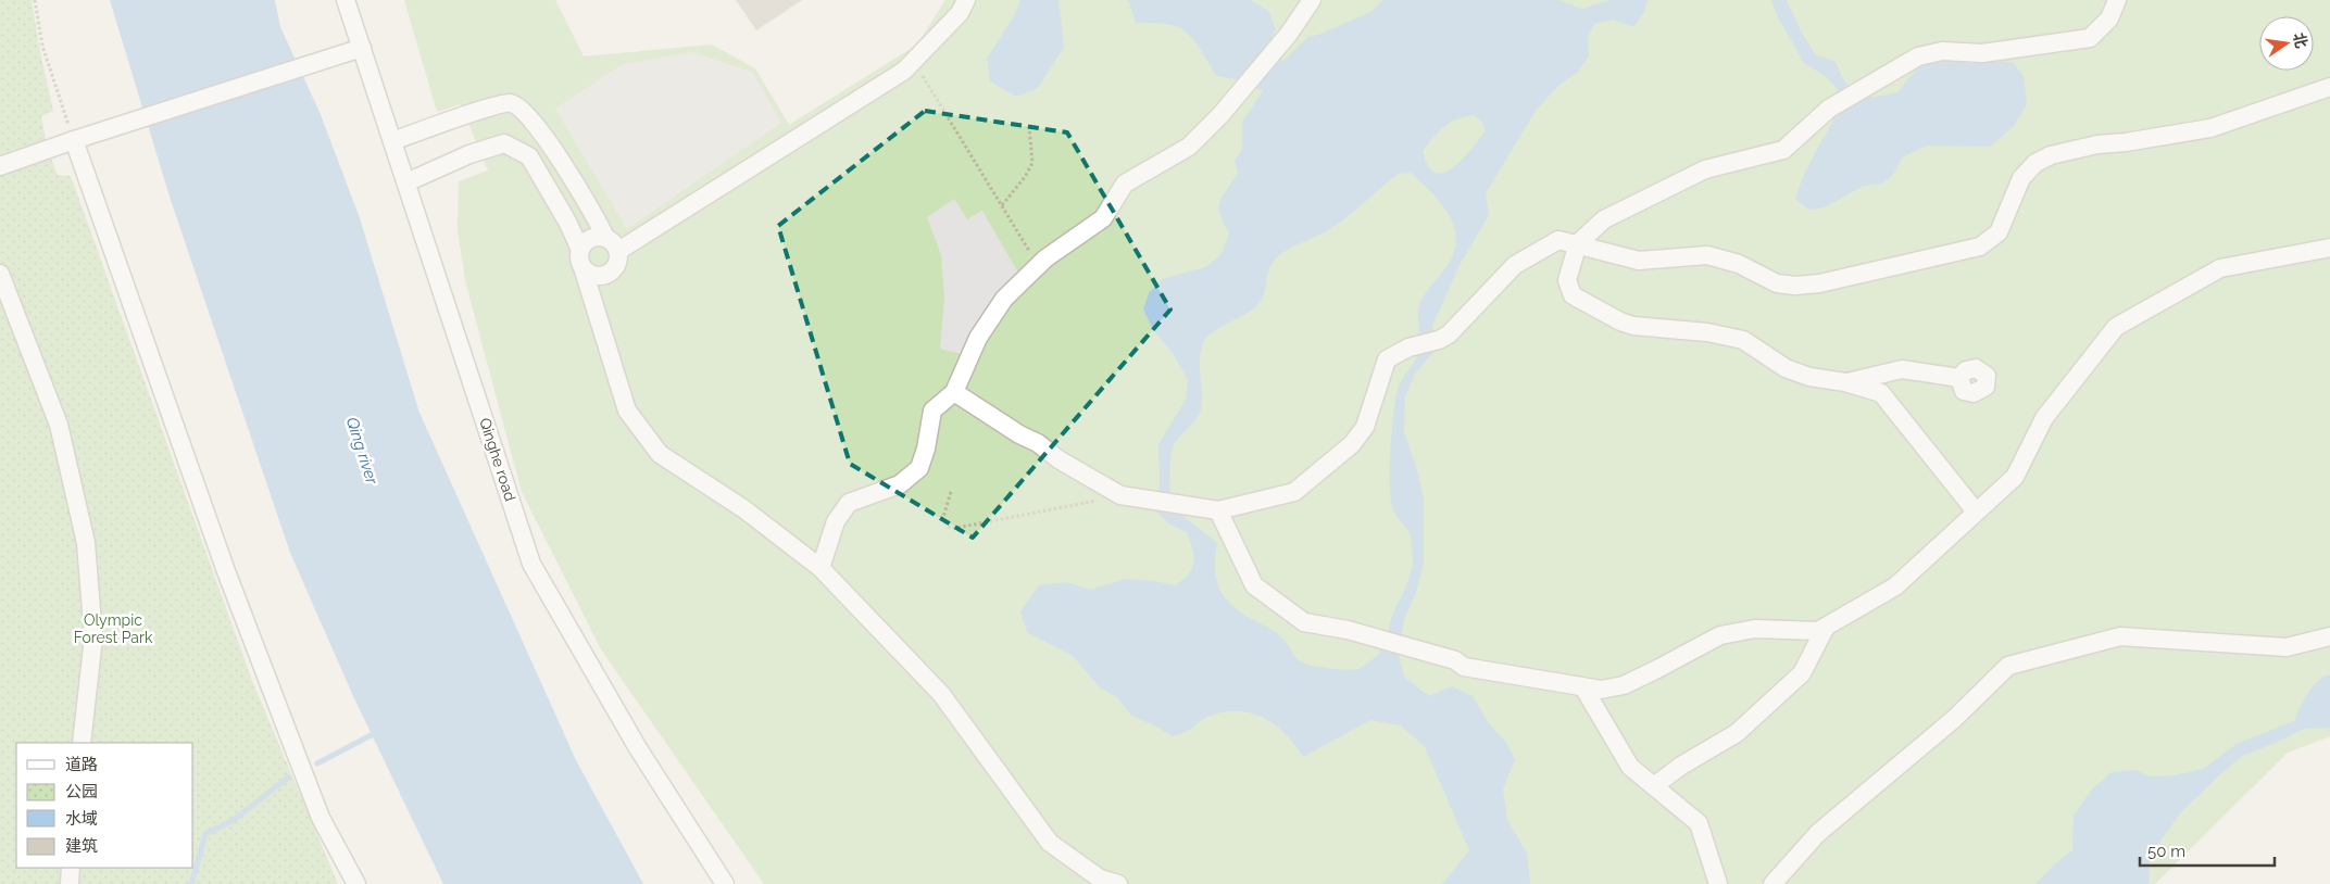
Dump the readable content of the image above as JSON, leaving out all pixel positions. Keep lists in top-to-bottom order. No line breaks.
{"streets":{"street":["Qinghe road"]},"water":["Qing river"],"parks":["Olympic Forest Park"],"legend":["道路","公园","水域","建筑"],"scale_bar":"50 m","north":"right"}
